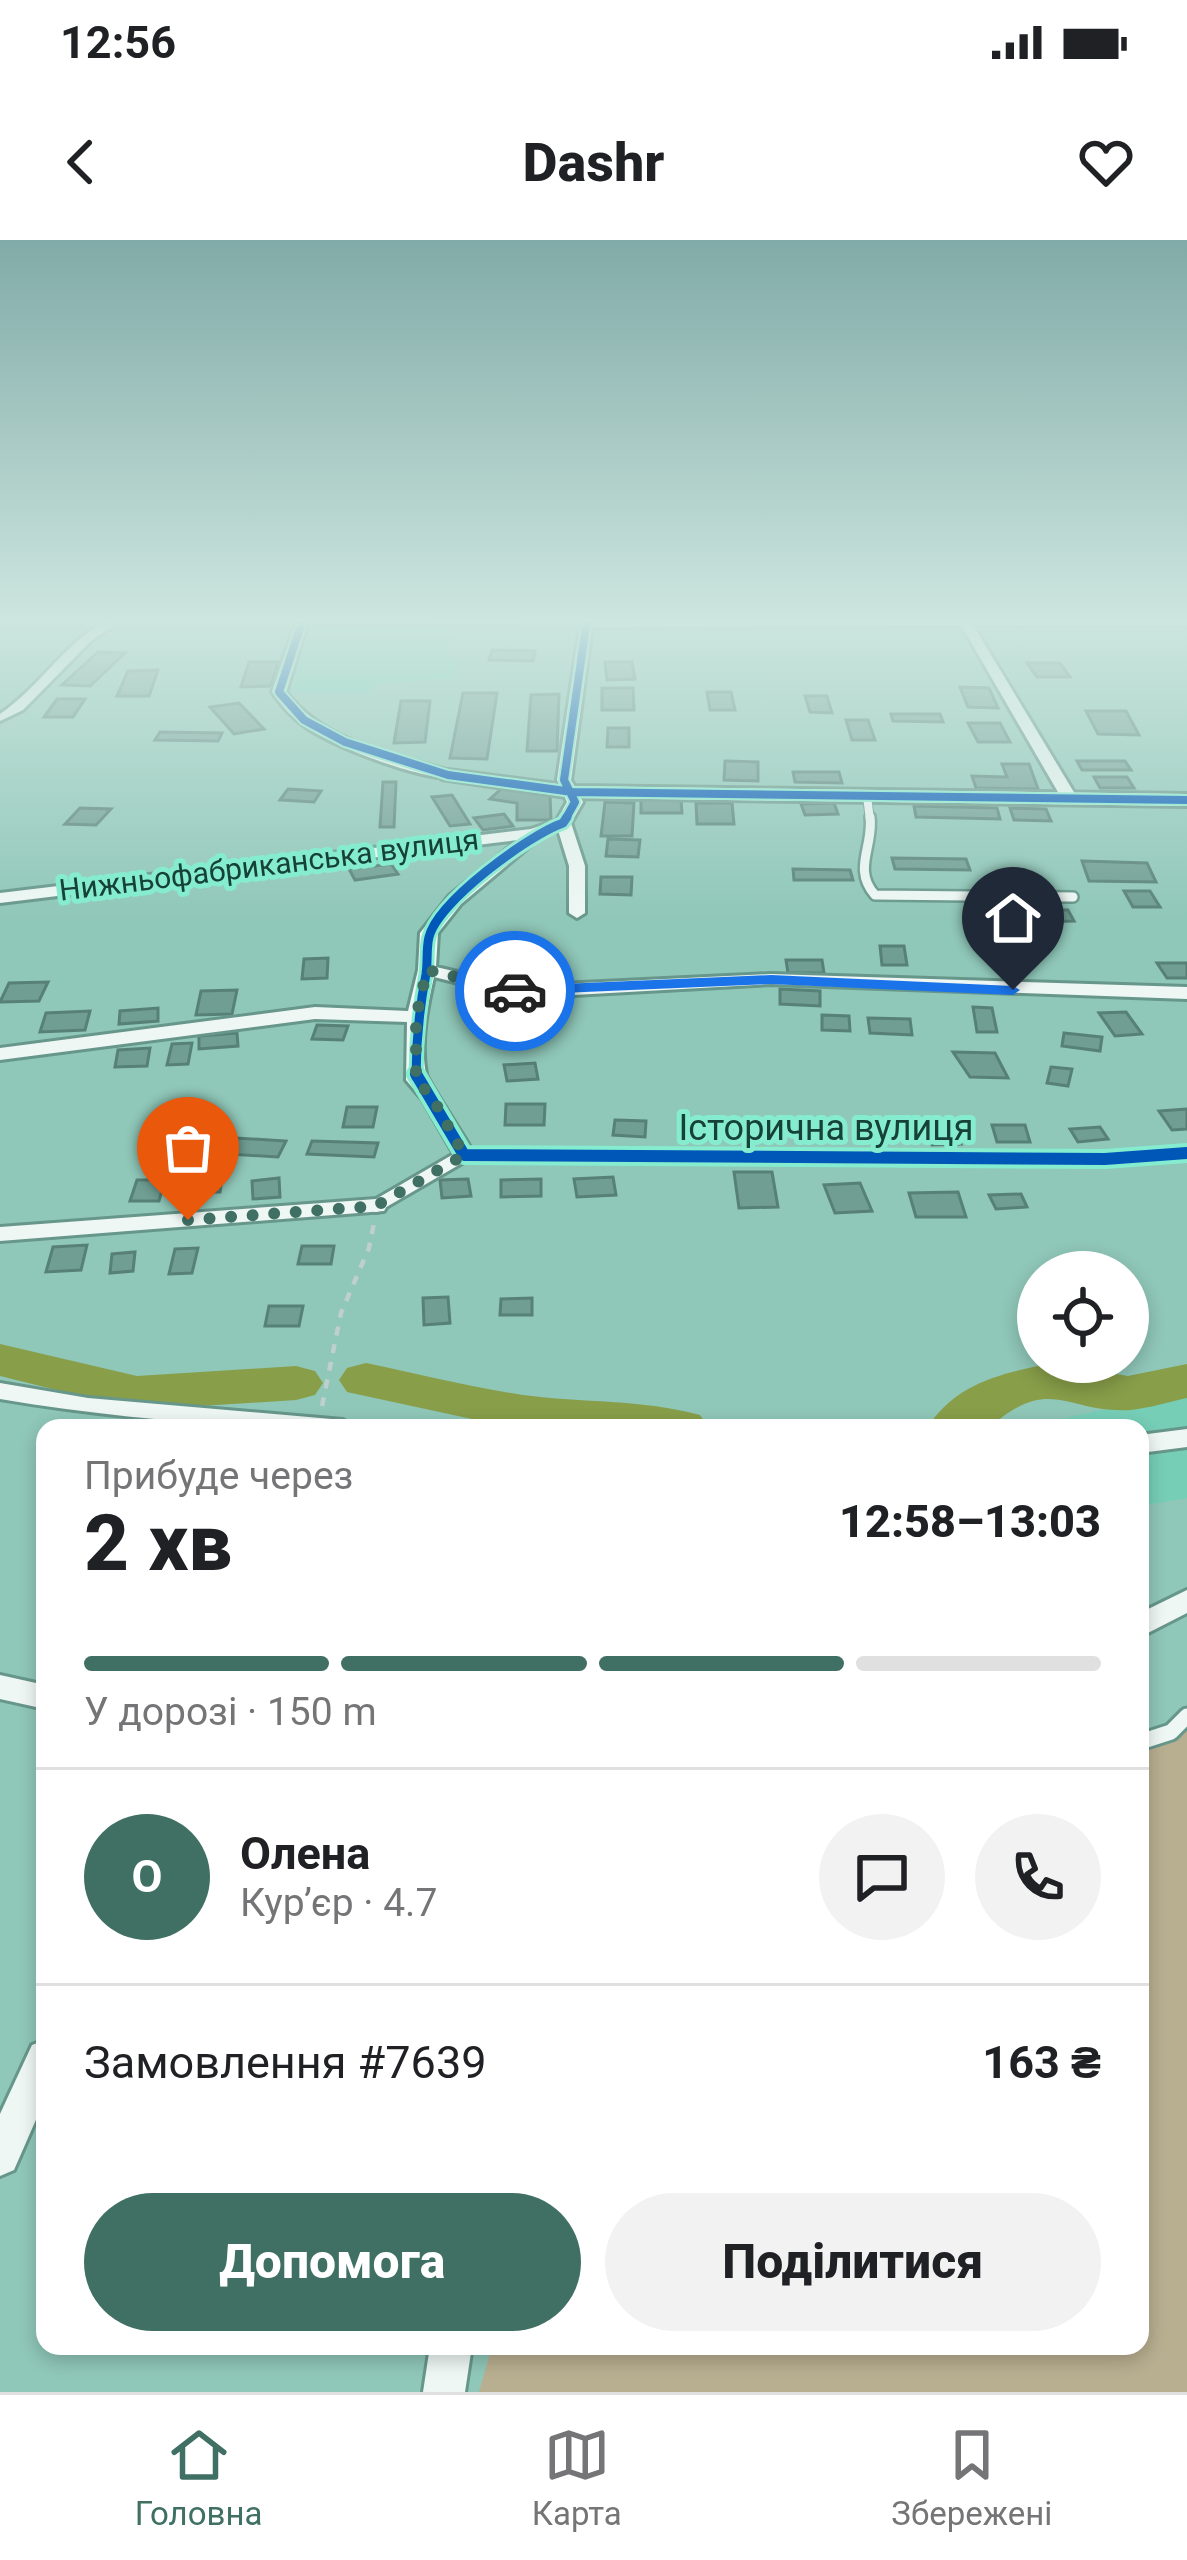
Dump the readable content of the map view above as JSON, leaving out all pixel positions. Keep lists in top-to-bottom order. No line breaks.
{"streets":{"street":["Нижньофабриканська вулиця","Історична вулиця"]},"page":{"status":"12:56","header":"Dashr","heading":["2 хв","Прибуде через","12:58–13:03"],"panel":["Олена","Кур’єр · 4.7","Замовлення #7639","163 ₴"],"bar":"У дорозі · 150 m","round":"О","buttons":["Допомога","Поділитися"],"tabs":["Головна","Карта","Збережені"]}}
